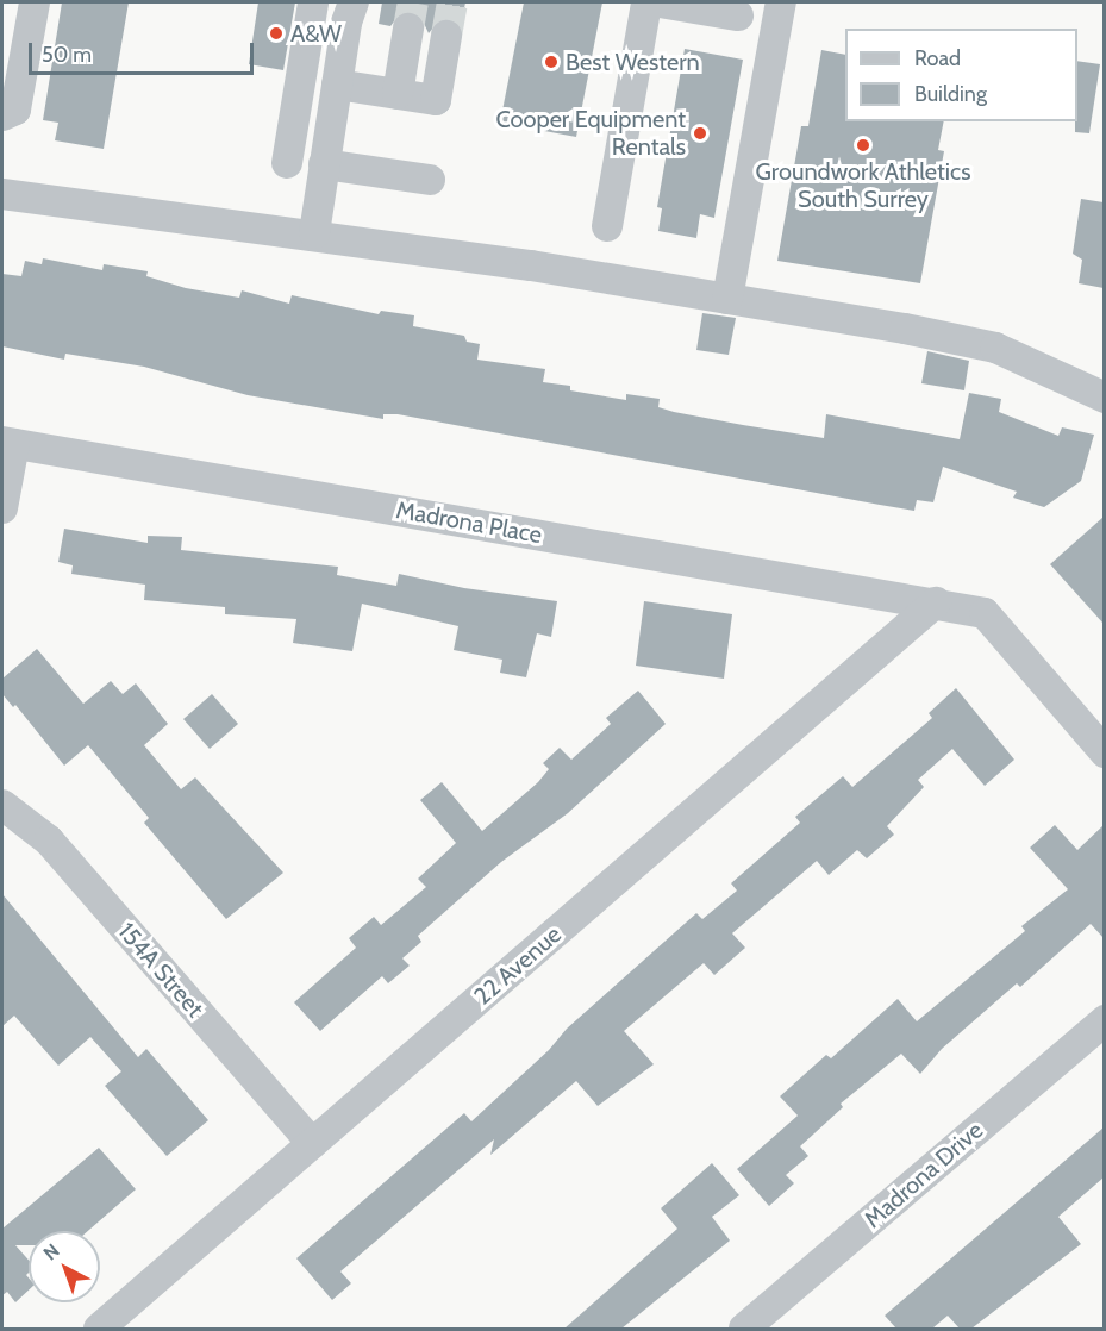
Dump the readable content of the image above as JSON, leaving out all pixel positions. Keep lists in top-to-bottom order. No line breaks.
{"streets":{"street":["Madrona Place","22 Avenue","154A Street","Madrona Drive"]},"crossings":[["Madrona Place","22 Avenue"],["22 Avenue","154A Street"]],"places":["A&W","Best Western","Cooper Equipment Rentals","Groundwork Athletics South Surrey"],"legend":["Road","Building"],"scale_bar":"50 m","north":"top left"}
